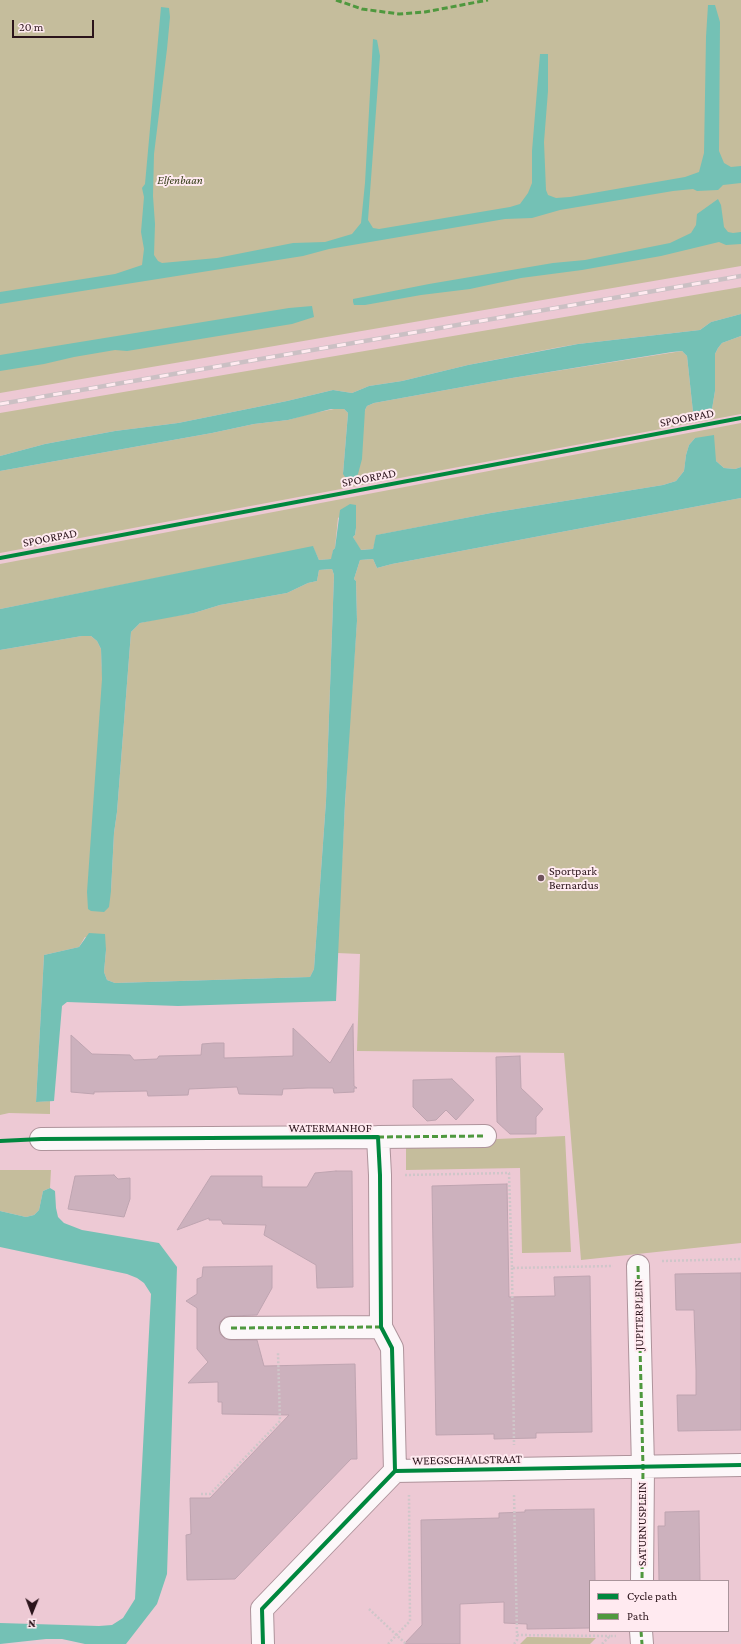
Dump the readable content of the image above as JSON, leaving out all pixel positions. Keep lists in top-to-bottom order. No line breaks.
{"streets":{"street":["WATERMANHOF","JUPITERPLEIN","WEEGSCHAALSTRAAT","SATURNUSPLEIN"],"cycle path":["SPOORPAD"]},"crossings":[["WATERMANHOF","WEEGSCHAALSTRAAT"],["JUPITERPLEIN","WEEGSCHAALSTRAAT"],["JUPITERPLEIN","SATURNUSPLEIN"],["WEEGSCHAALSTRAAT","SATURNUSPLEIN"]],"parks":["Elfenbaan"],"places":["Sportpark Bernardus"],"legend":["Cycle path","Path"],"scale_bar":"20 m","north":"bottom"}
